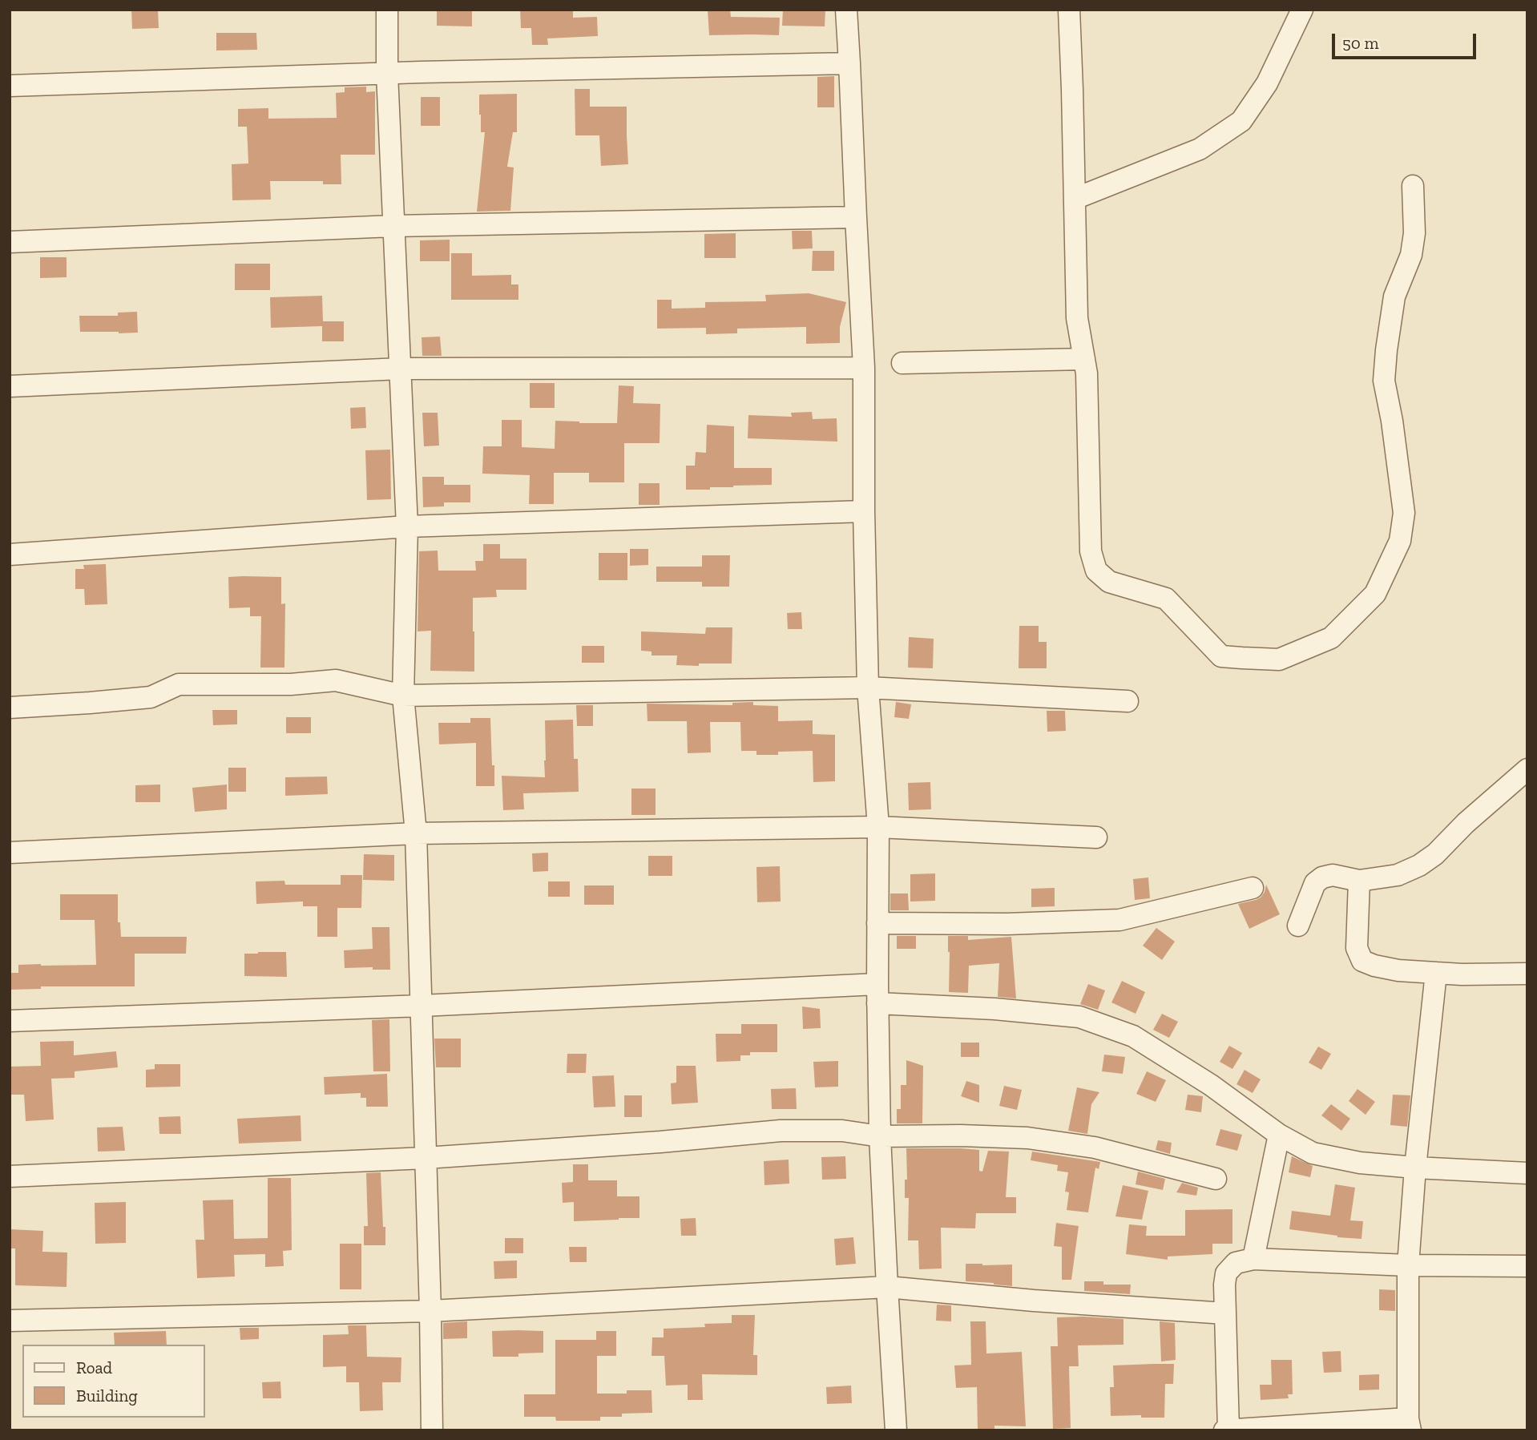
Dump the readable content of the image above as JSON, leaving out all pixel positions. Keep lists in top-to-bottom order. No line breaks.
{"legend":["Road","Building"],"scale_bar":"50 m"}
